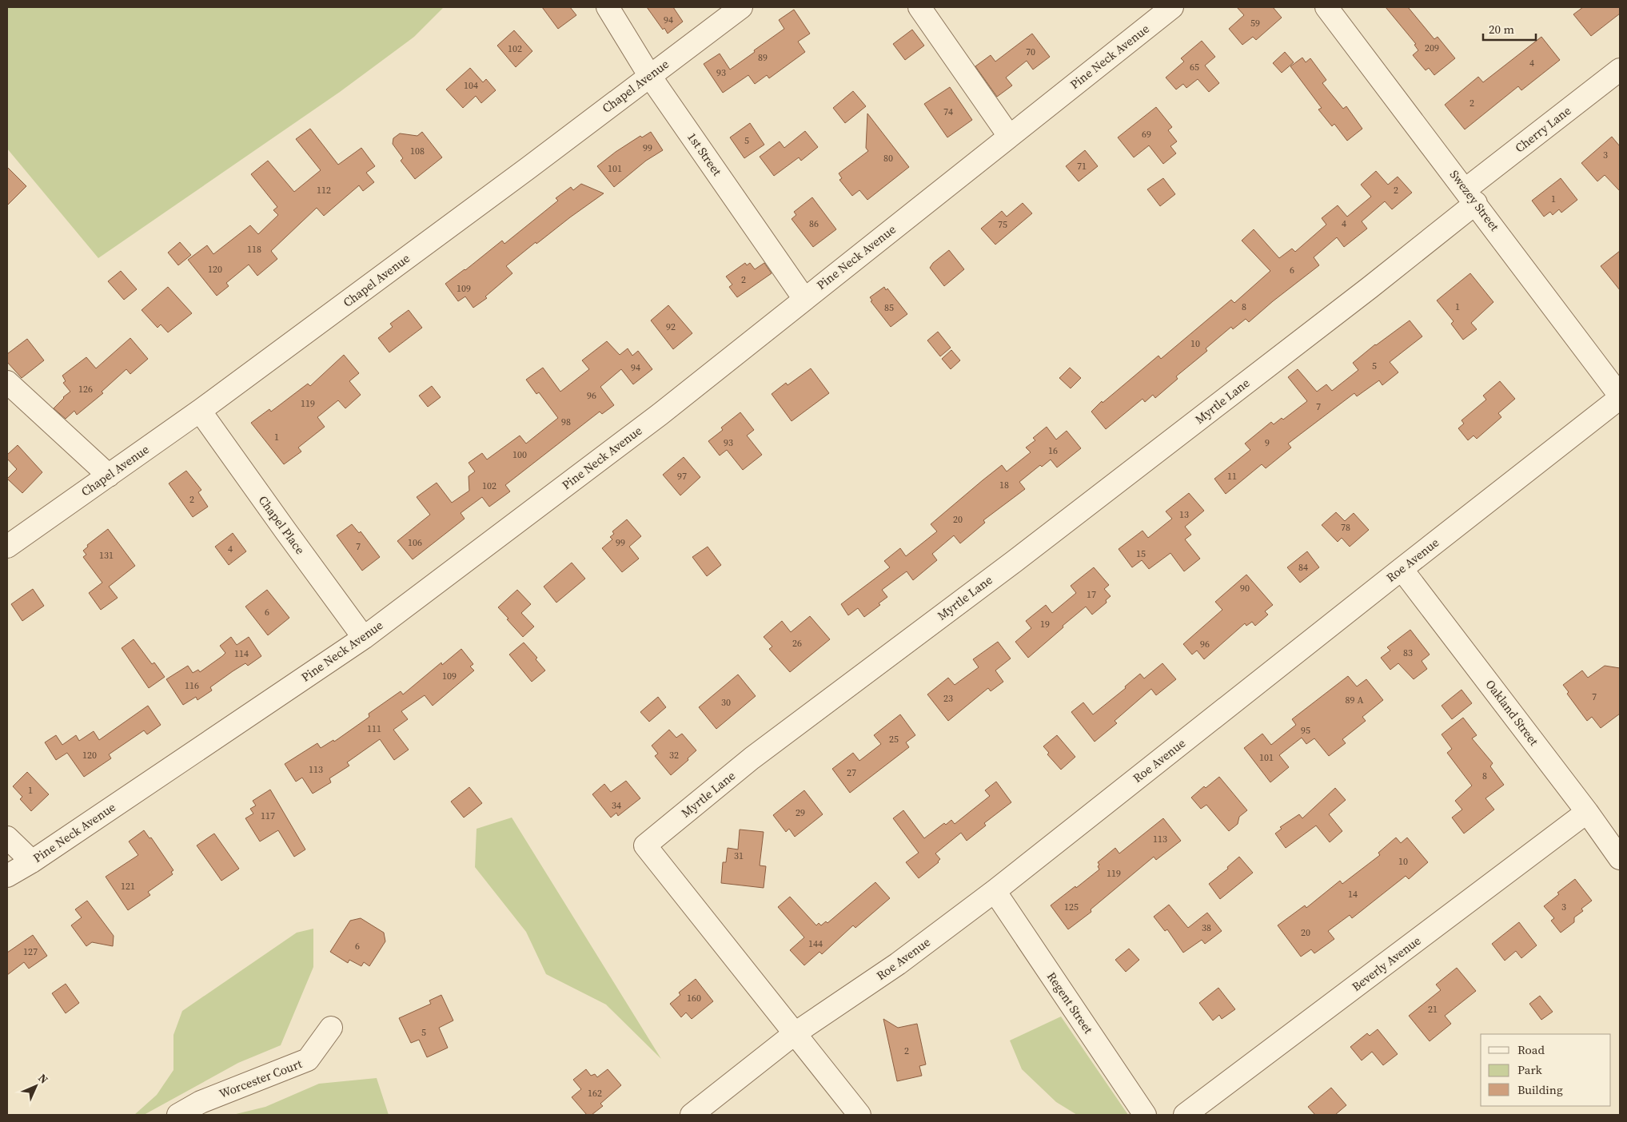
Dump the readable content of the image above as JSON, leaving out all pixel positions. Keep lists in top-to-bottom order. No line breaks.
{"streets":{"street":["Pine Neck Avenue","Chapel Avenue","Cherry Lane","1st Street","Swezey Street","Myrtle Lane","Chapel Place","Roe Avenue","Oakland Street","Beverly Avenue","Regent Street","Worcester Court"]},"crossings":[["Pine Neck Avenue","1st Street"],["Pine Neck Avenue","Chapel Place"],["Chapel Avenue","1st Street"],["Chapel Avenue","Chapel Place"],["Cherry Lane","Swezey Street"],["Cherry Lane","Myrtle Lane"],["Swezey Street","Myrtle Lane"],["Swezey Street","Roe Avenue"],["Myrtle Lane","Roe Avenue"],["Roe Avenue","Oakland Street"],["Roe Avenue","Regent Street"],["Oakland Street","Beverly Avenue"]],"house_numbers":["94","59","209","102","70","89","4","65","93","104","2","74","69","5","99","108","3","80","71","101","112","2","1","86","4","75","118","120","6","2","109","8","1","85","92","10","5","94","126","96","119","7","98","1","93","9","16","100","97","11","18","102","2","13","20","78","106","99","7","4","15","131","84","90","17","6","19","26","96","83","114","109","116","7","23","89 A","30","111","95","25","120","32","101","113","27","8","1","34","29","117","113","31","10","119","121","14","125","3","38","20","144","6","127","160","21","5","2","162"],"legend":["Road","Park","Building"],"scale_bar":"20 m","north":"top right"}
